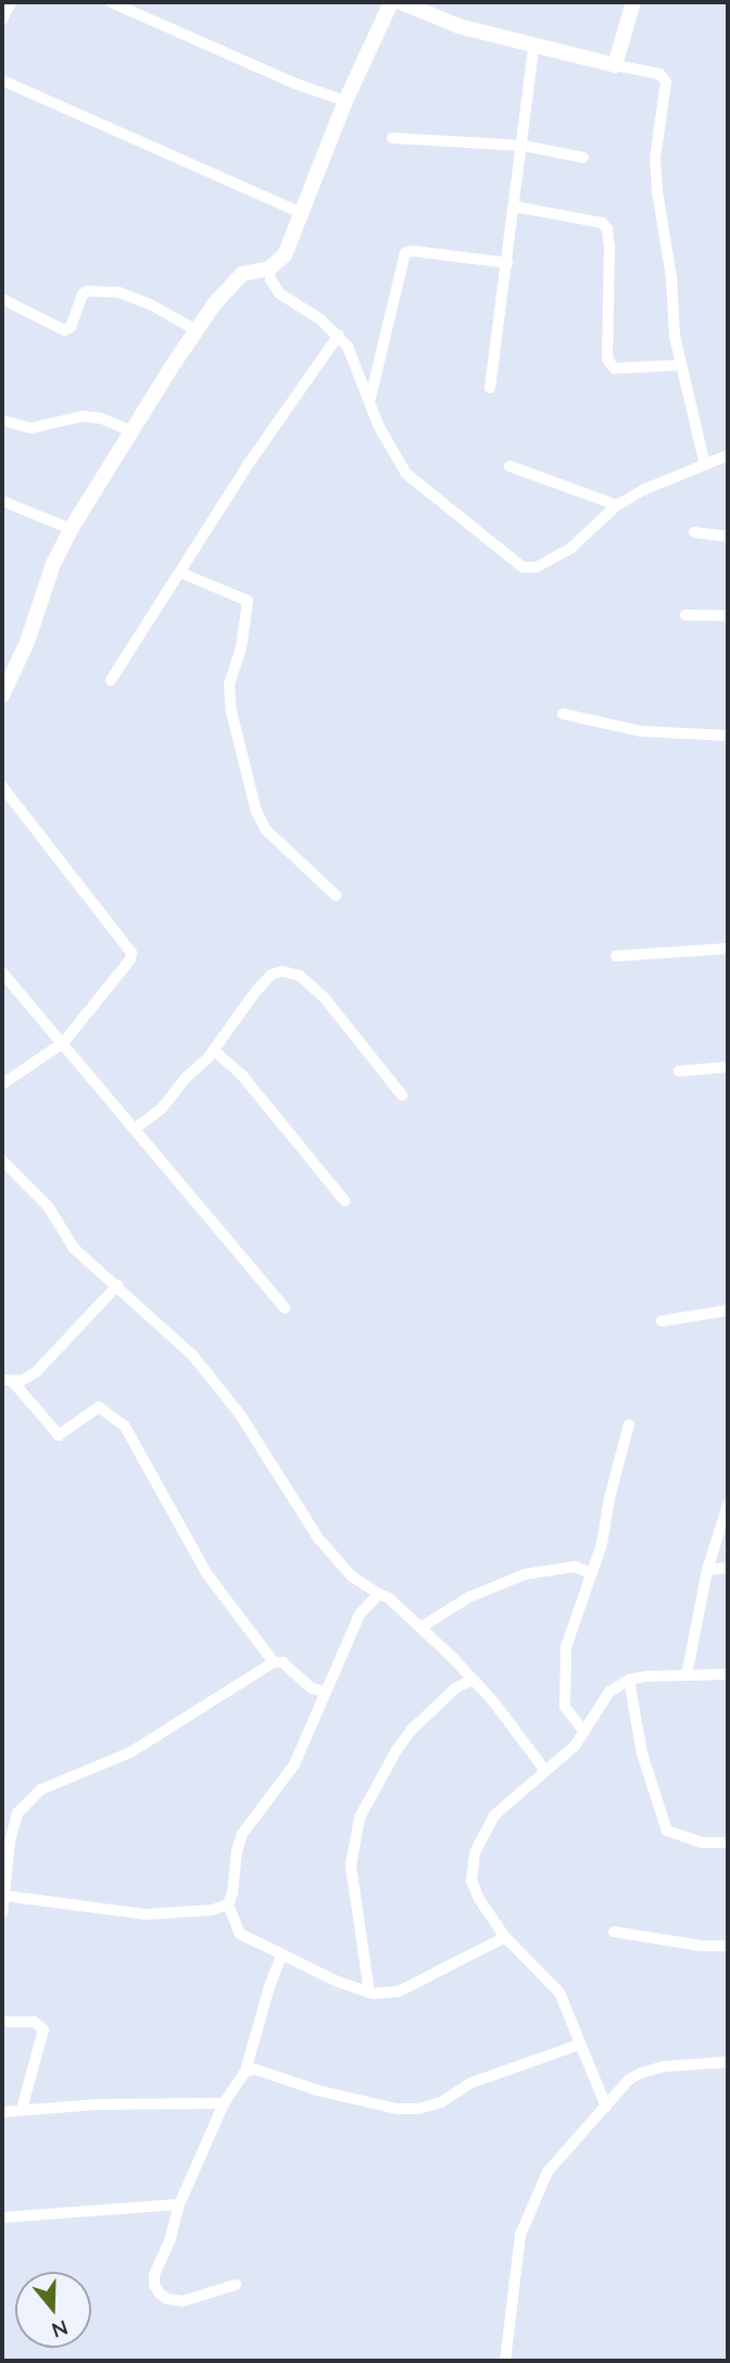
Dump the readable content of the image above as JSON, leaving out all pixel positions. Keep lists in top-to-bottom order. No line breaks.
{"north":"bottom"}
